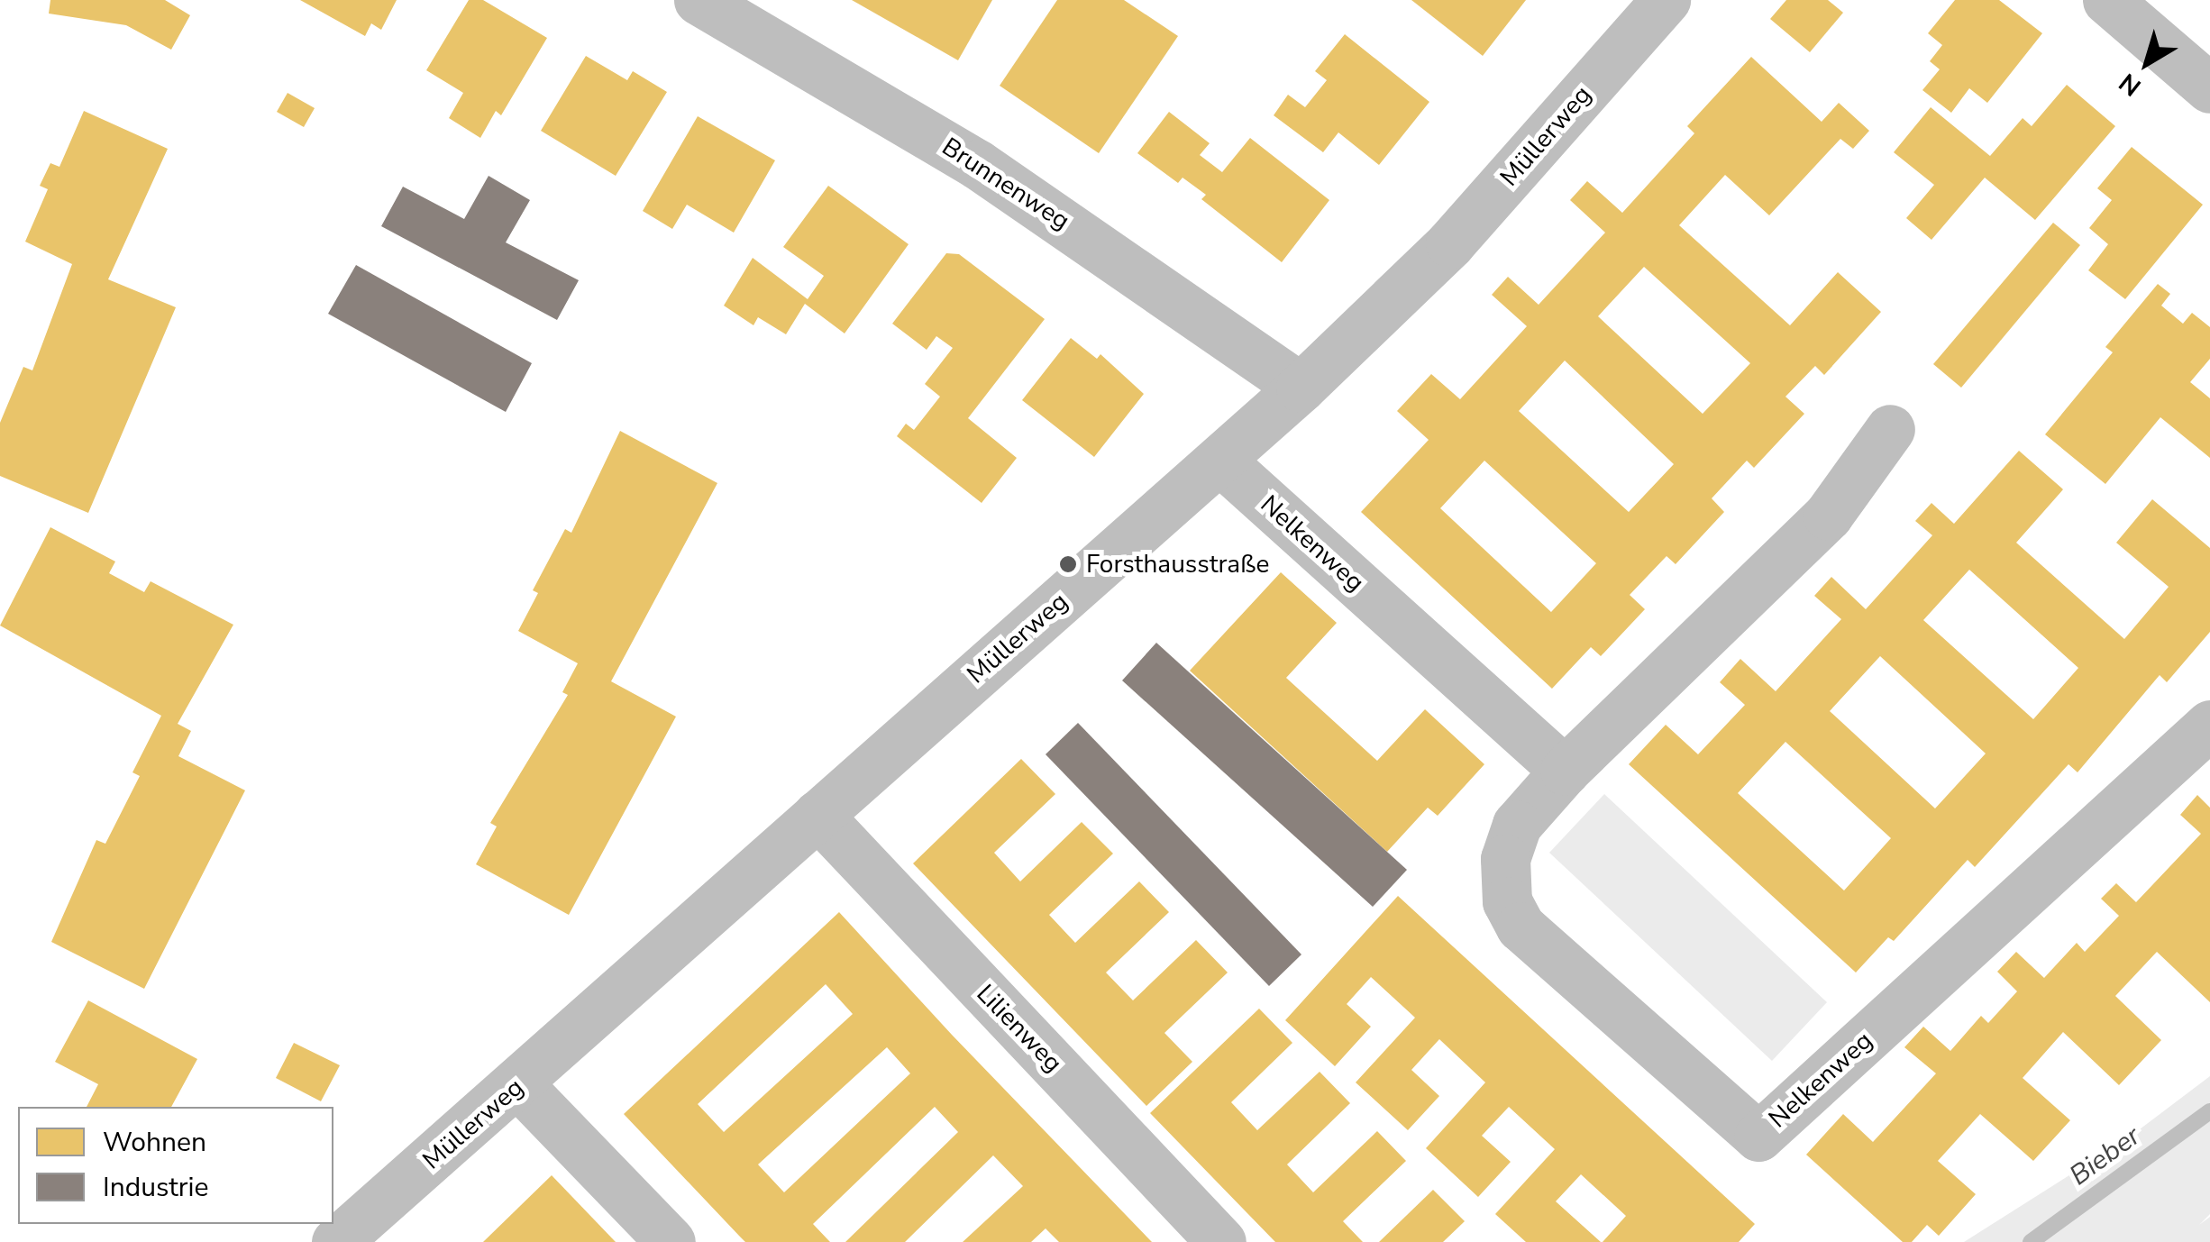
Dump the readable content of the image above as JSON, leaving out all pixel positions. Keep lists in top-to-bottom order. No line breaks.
{"streets":{"street":["Müllerweg","Brunnenweg","Nelkenweg","Lilienweg"]},"crossings":[["Müllerweg","Brunnenweg"],["Müllerweg","Nelkenweg"],["Müllerweg","Lilienweg"]],"water":["Bieber"],"places":["Forsthausstraße"],"legend":["Wohnen","Industrie"],"north":"bottom left"}
